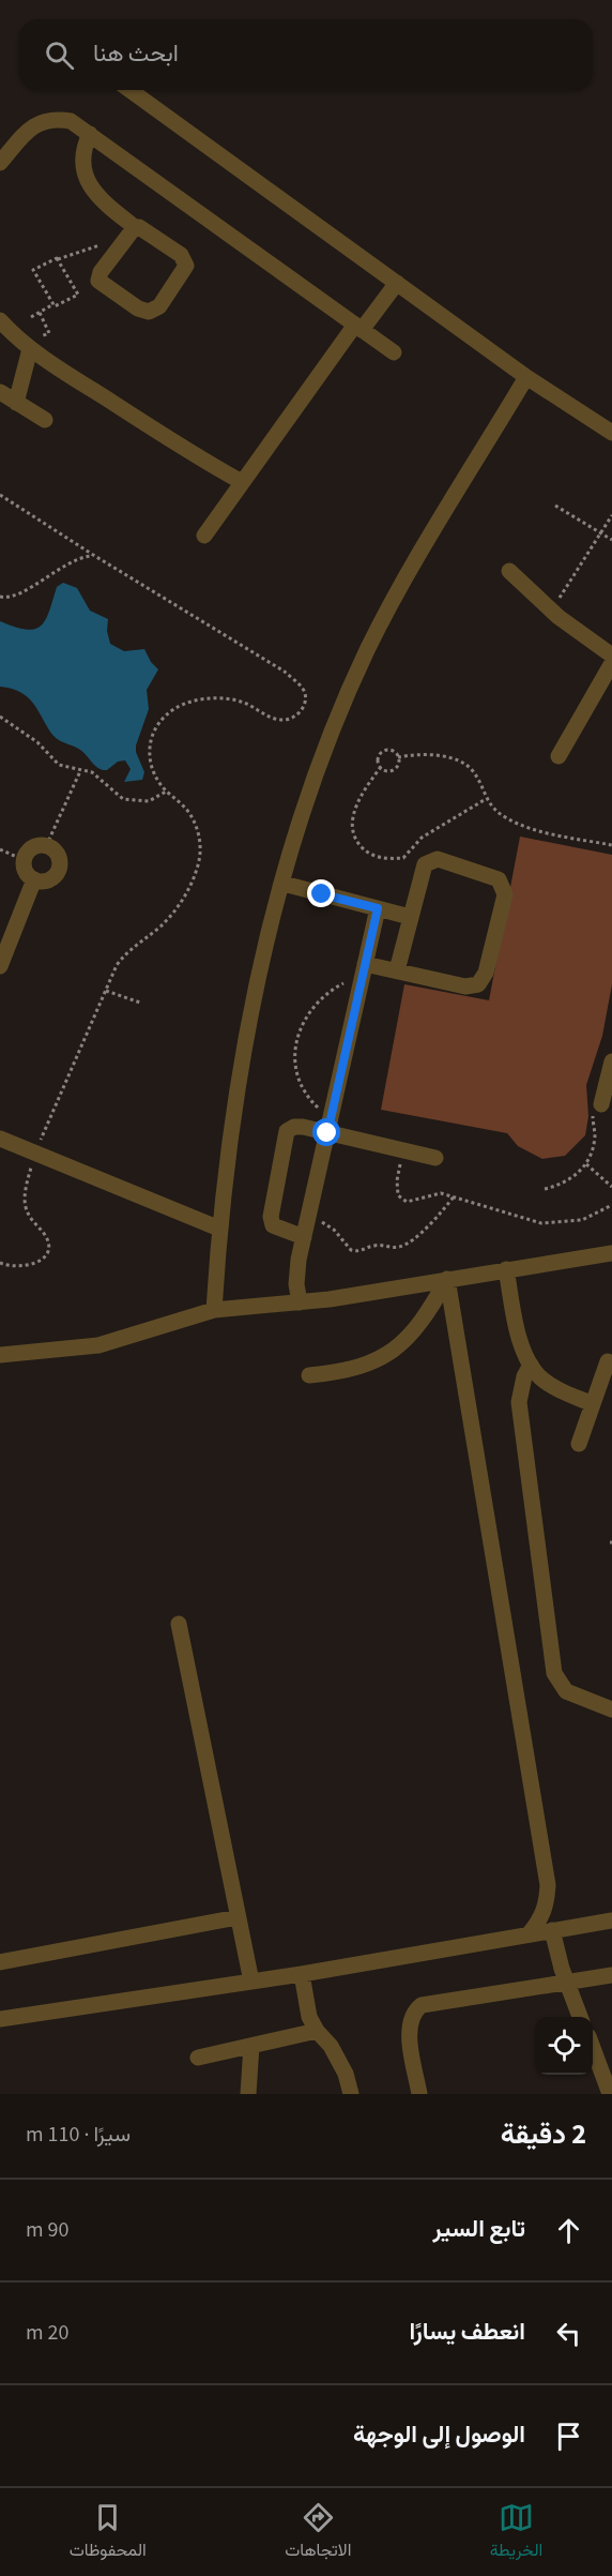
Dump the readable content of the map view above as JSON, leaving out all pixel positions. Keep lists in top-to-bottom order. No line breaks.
{"page":{"search":"ابحث هنا","heading":["2 دقيقة","سيرًا · 110 m"],"list":[["تابع السير","90 m"],["انعطف يسارًا","20 m"],"الوصول إلى الوجهة"],"nav":["الخريطة","الاتجاهات","المحفوظات"]}}
